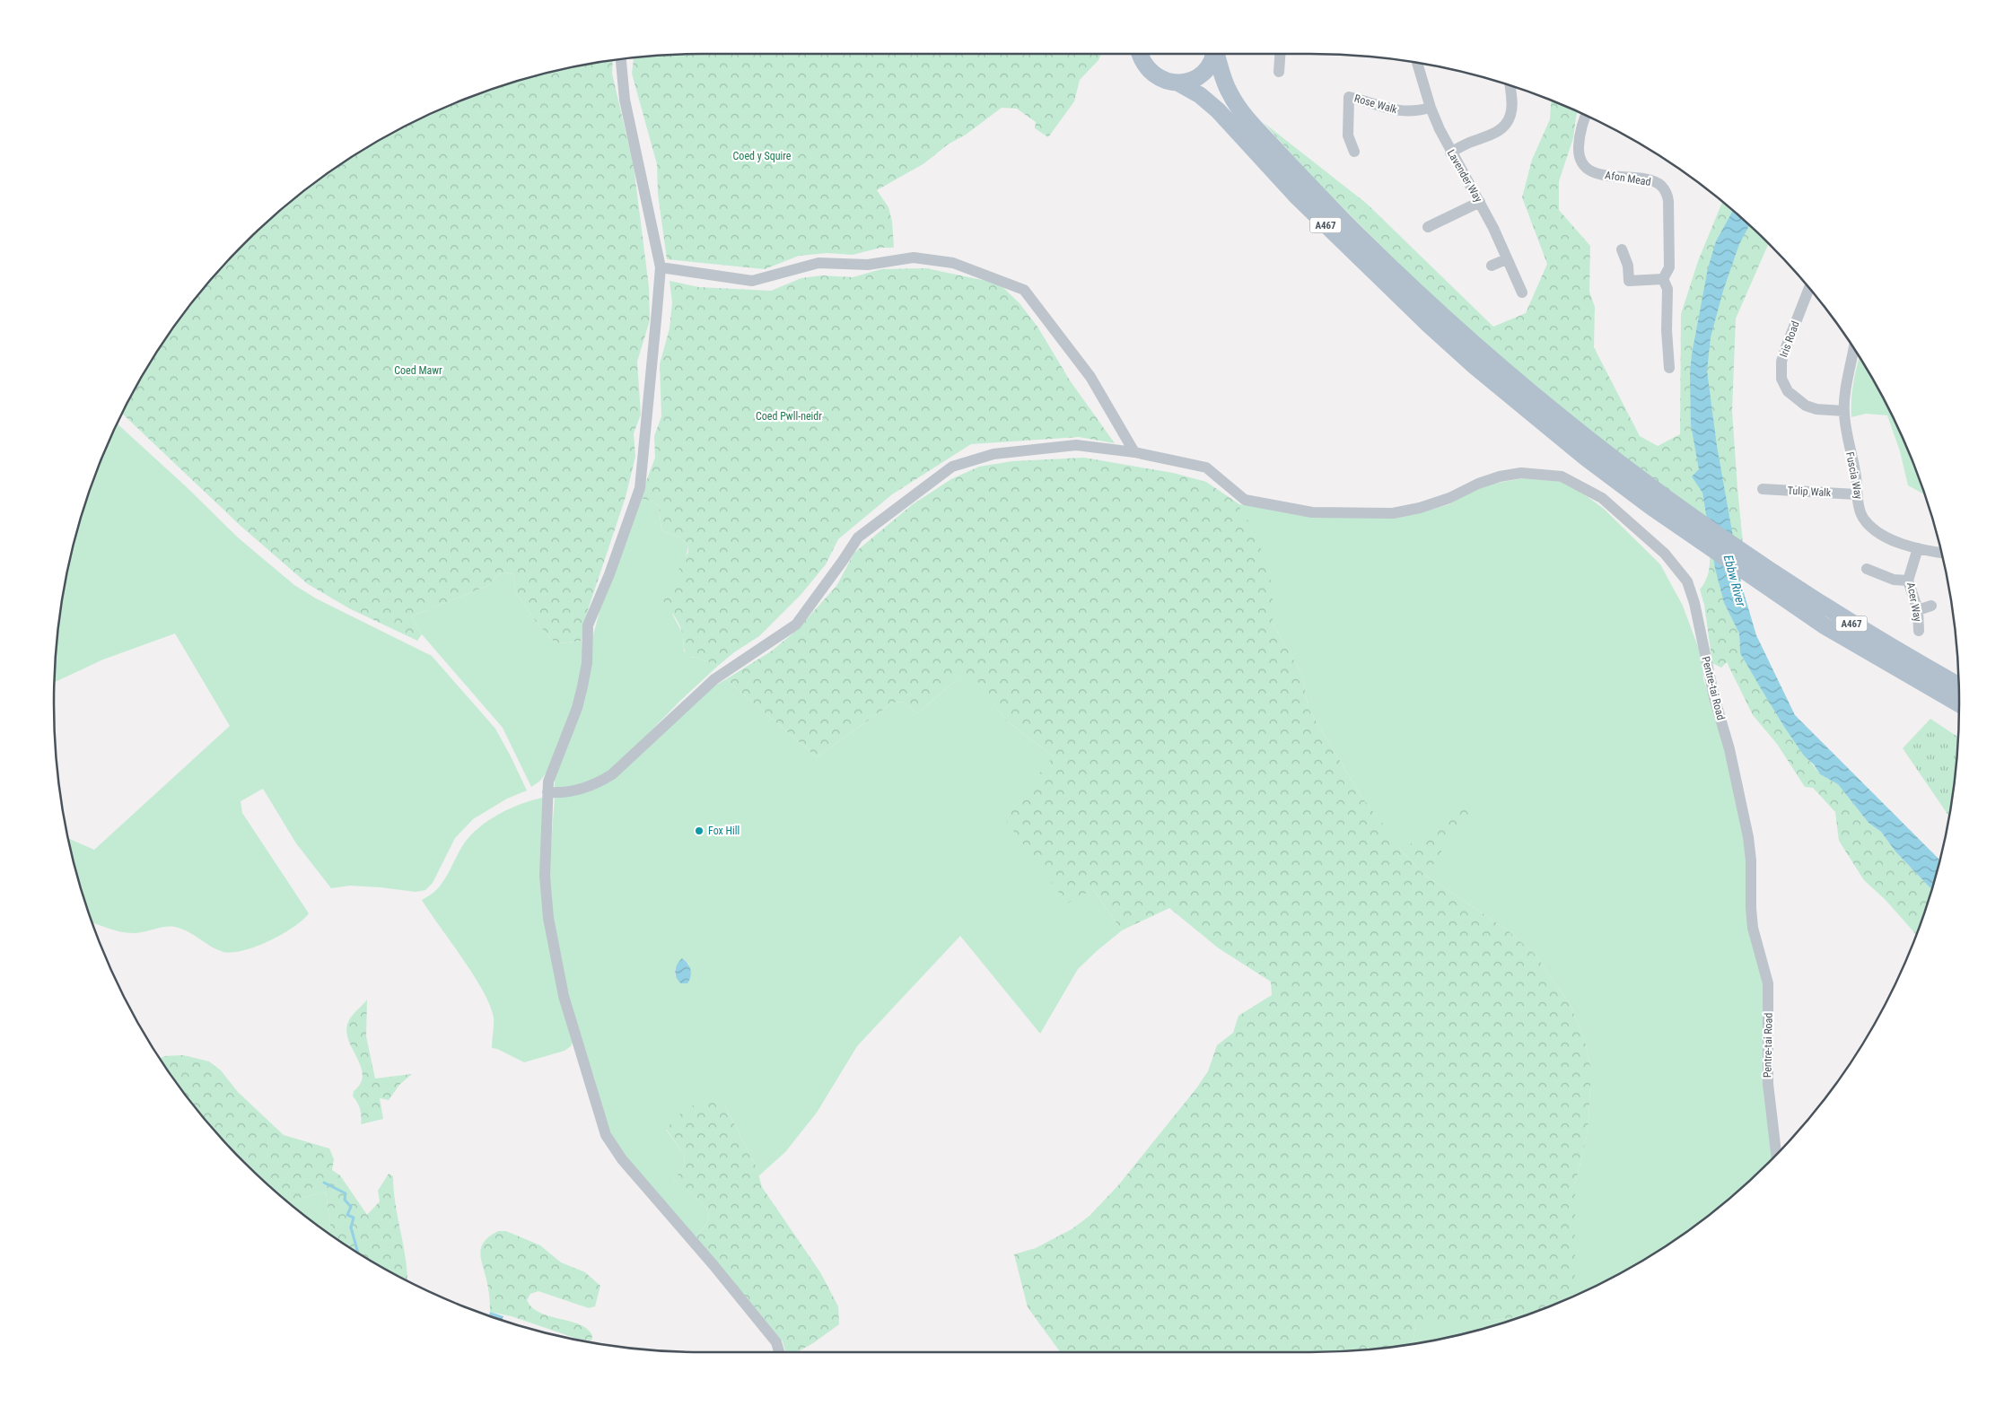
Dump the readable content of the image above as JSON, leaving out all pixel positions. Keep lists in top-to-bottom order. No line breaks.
{"streets":{"main road":["A467"],"street":["Rose Walk","Lavender Way","Afon Mead","Iris Road","Fuscia Way","Tulip Walk","Acer Way","Pentre-tai Road"]},"crossings":[["Rose Walk","Lavender Way"],["Iris Road","Fuscia Way"],["Fuscia Way","Tulip Walk"],["Fuscia Way","Acer Way"]],"water":["Ebbw River"],"parks":["Coed y Squire","Coed Mawr","Coed Pwll-neidr"],"places":["Fox Hill"]}
